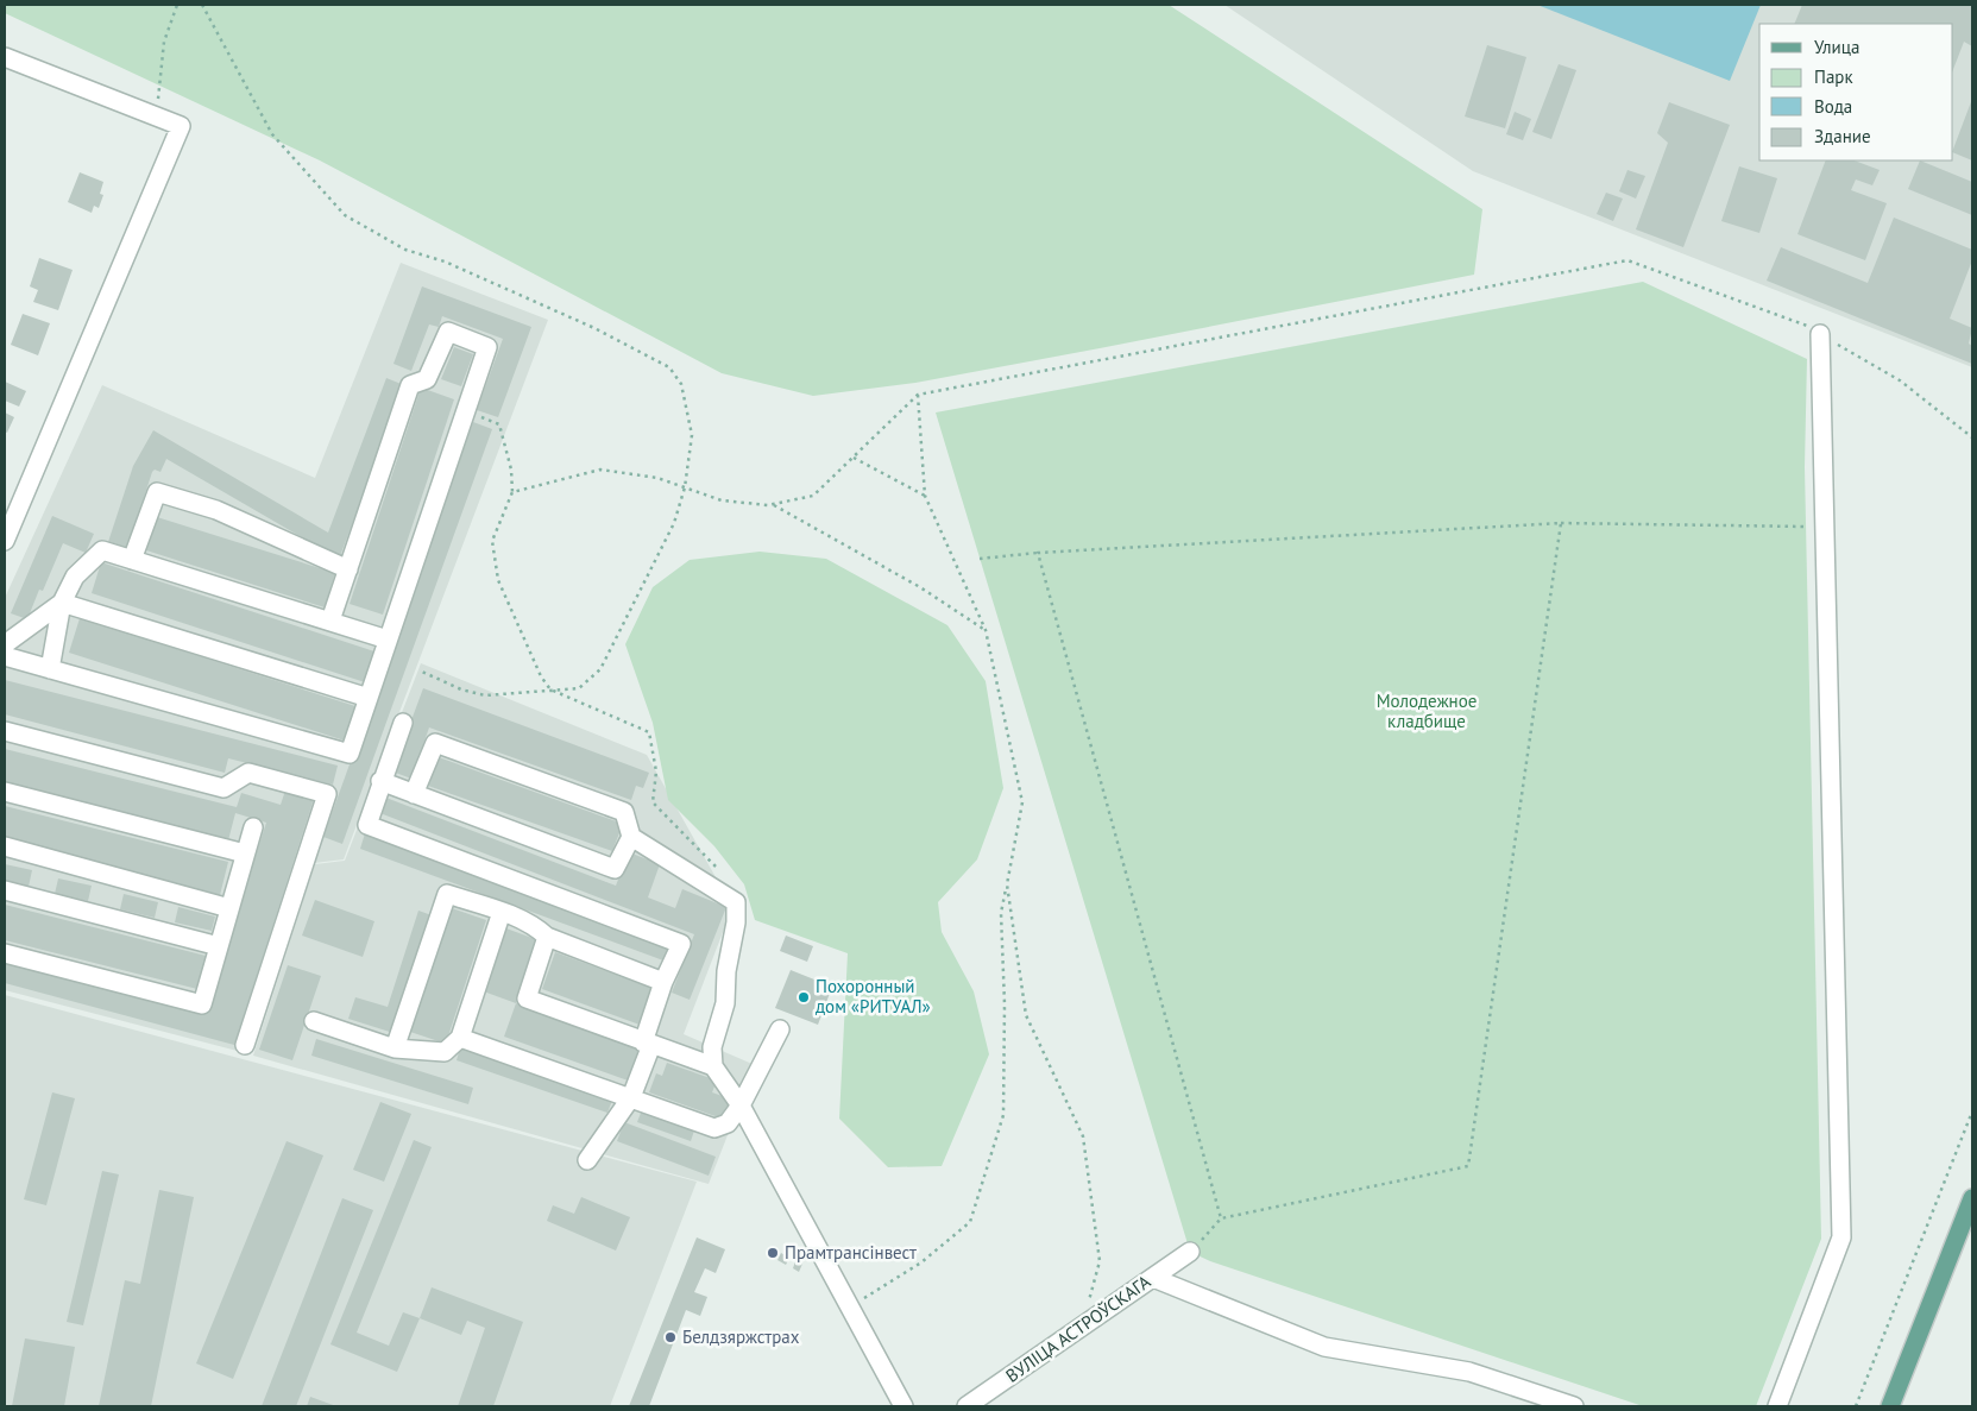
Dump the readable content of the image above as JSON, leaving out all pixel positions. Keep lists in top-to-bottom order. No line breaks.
{"streets":{"street":["ВУЛІЦА АСТРОЎСКАГА"]},"parks":["Молодежное кладбище"],"places":["Похоронный дом «РИТУАЛ»","Прамтрансінвест","Белдзяржстрах"],"legend":["Улица","Парк","Вода","Здание"]}
